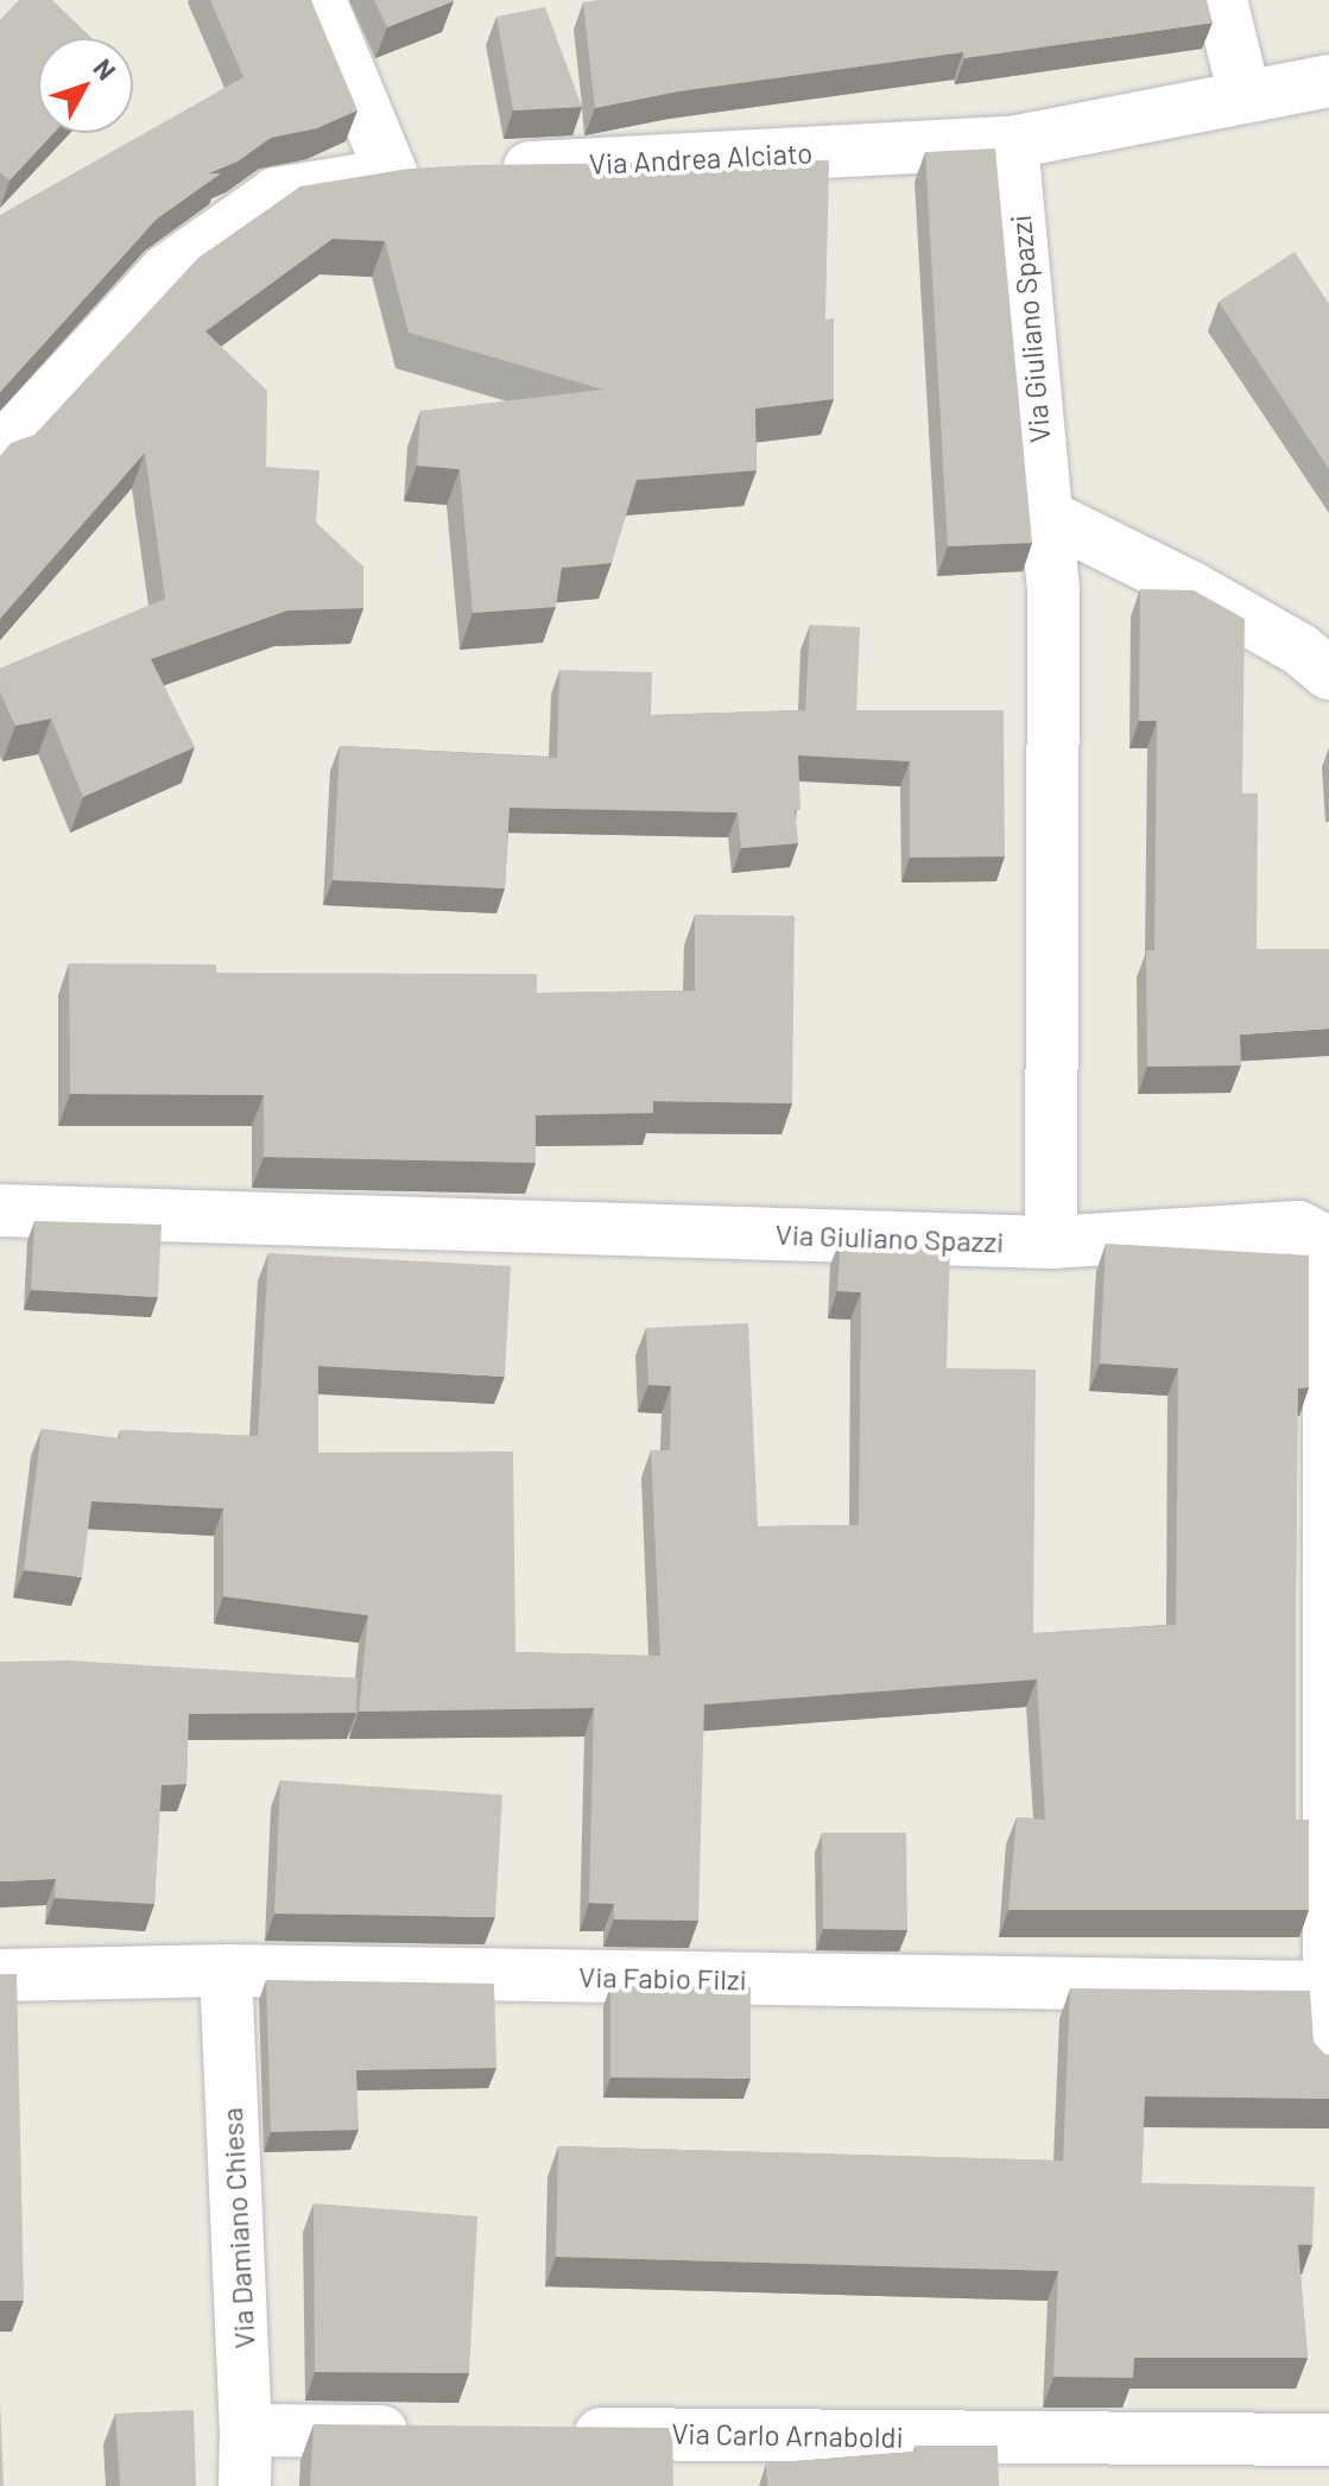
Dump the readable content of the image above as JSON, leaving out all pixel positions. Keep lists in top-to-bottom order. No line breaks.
{"streets":{"street":["Via Andrea Alciato","Via Giuliano Spazzi","Via Fabio Filzi","Via Damiano Chiesa","Via Carlo Arnaboldi"]},"crossings":[["Via Andrea Alciato","Via Giuliano Spazzi"],["Via Fabio Filzi","Via Damiano Chiesa"]],"north":"top right"}
